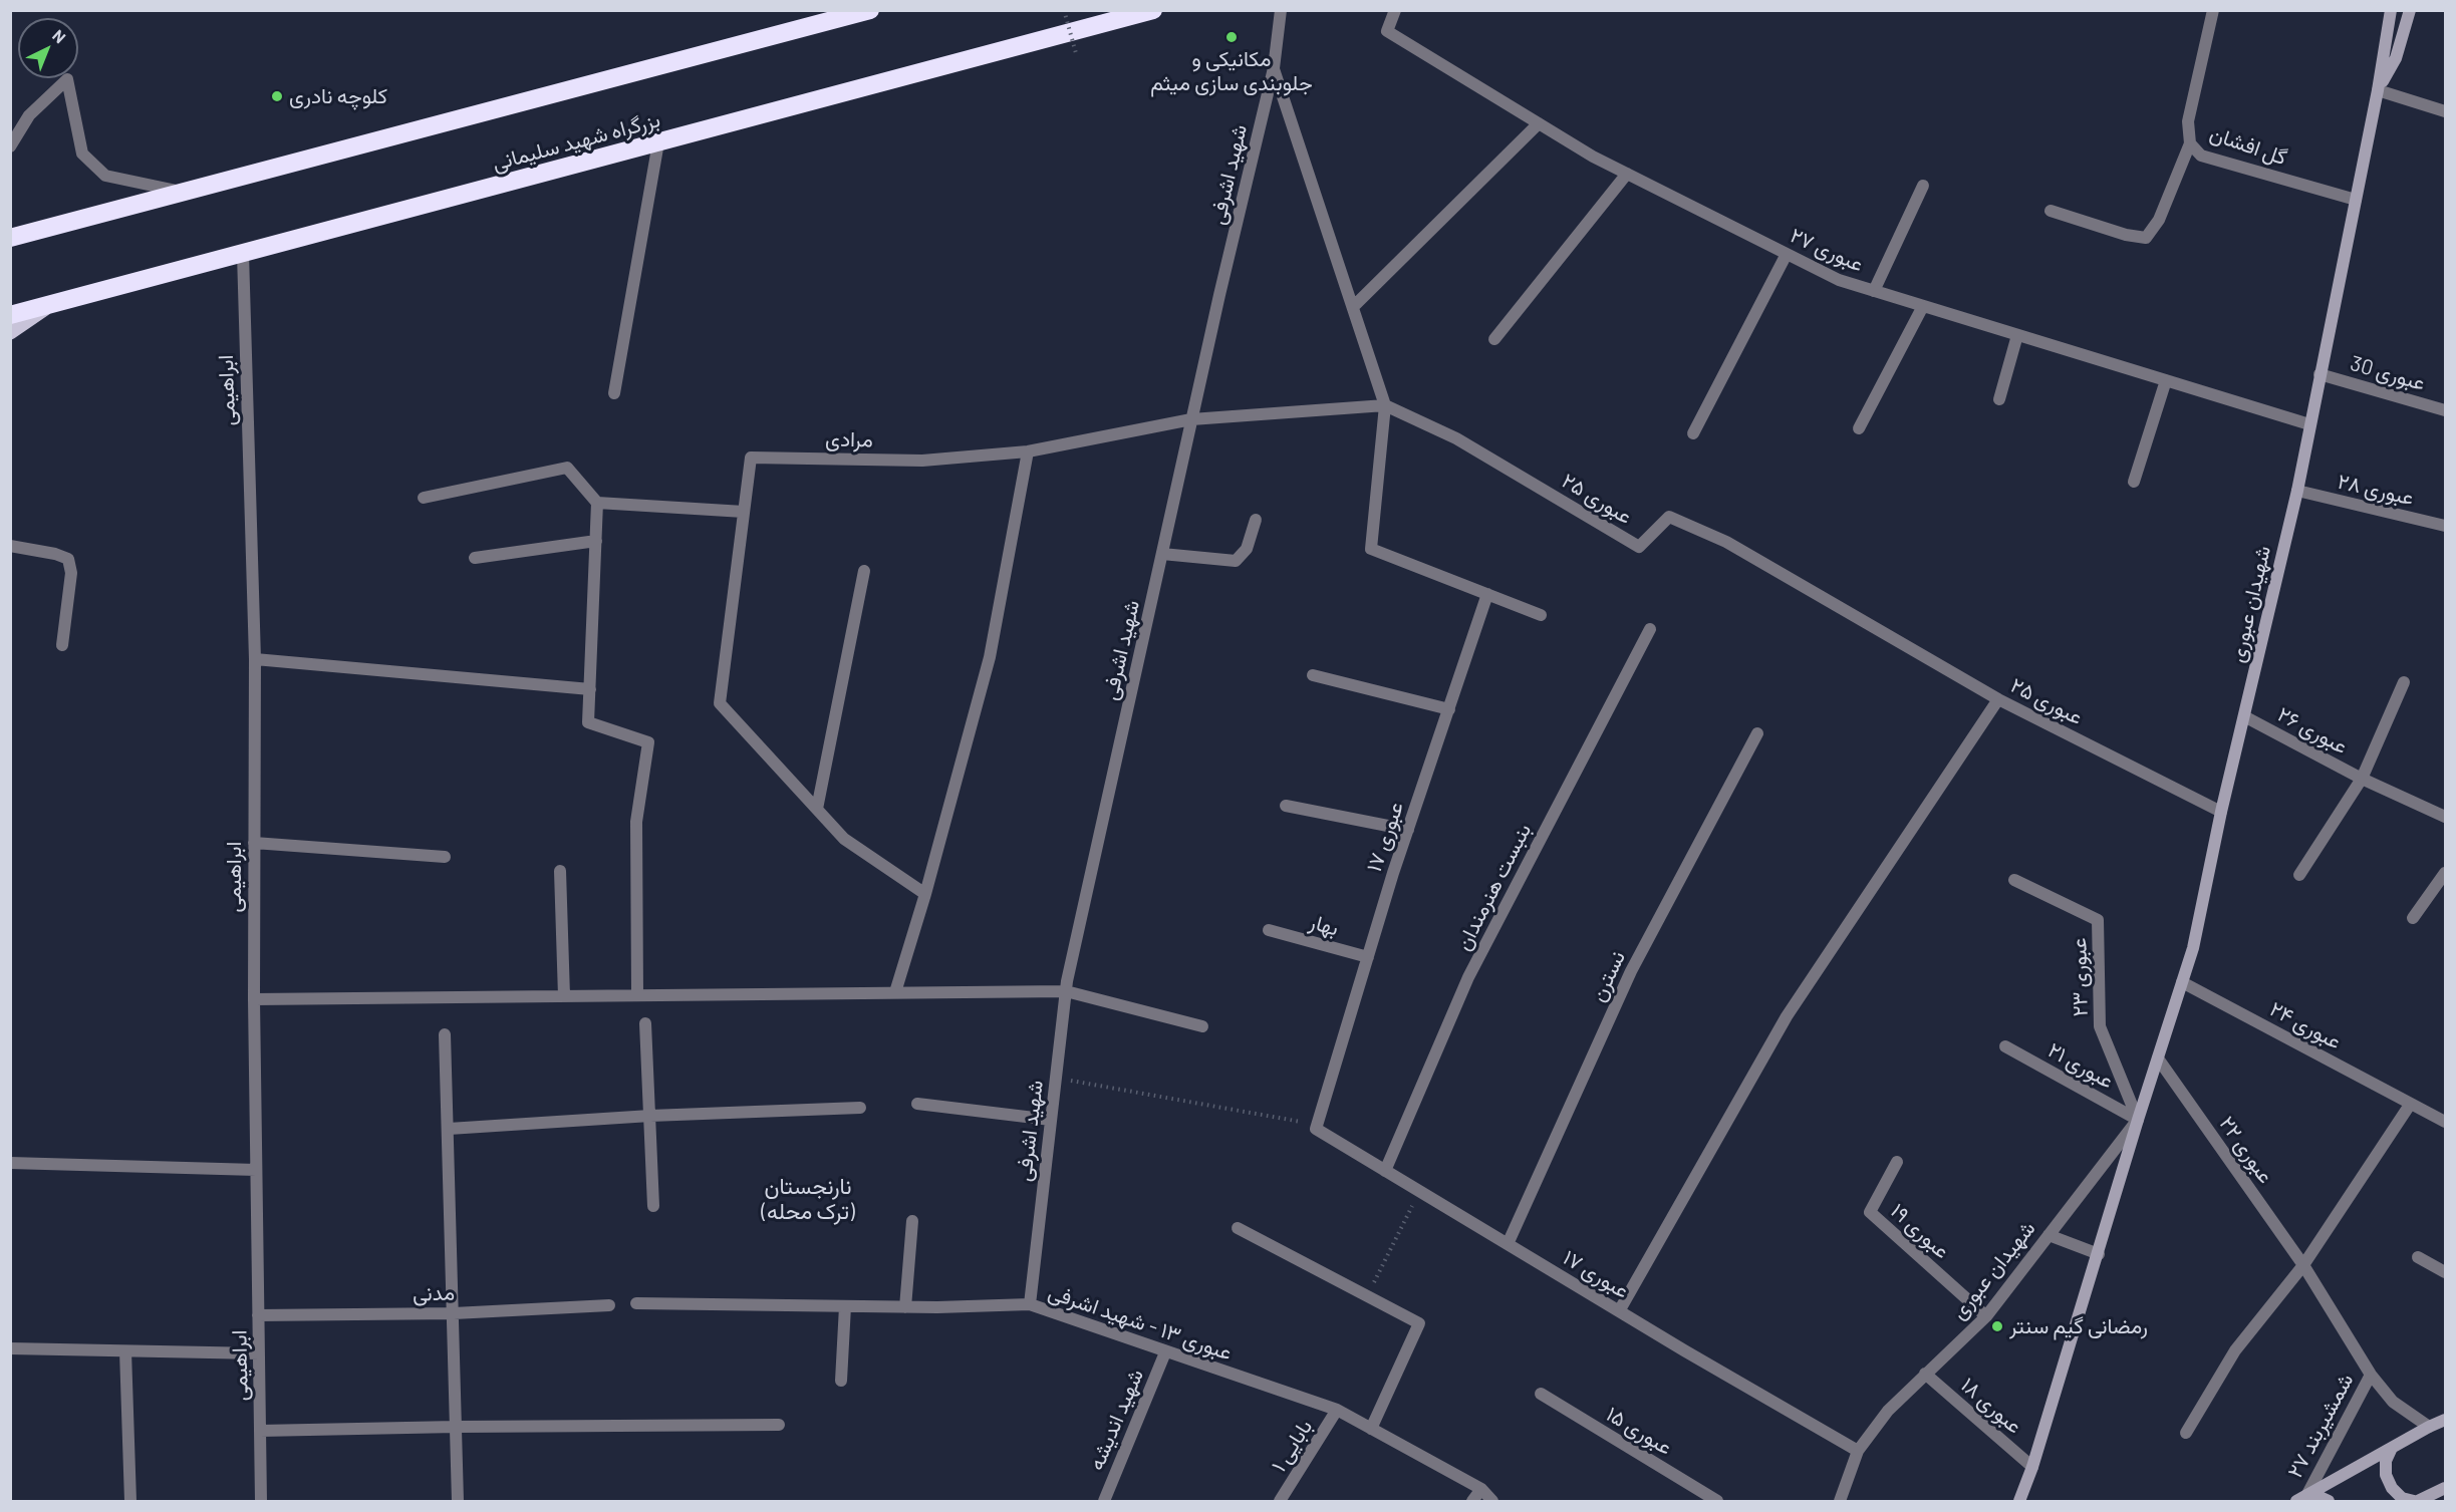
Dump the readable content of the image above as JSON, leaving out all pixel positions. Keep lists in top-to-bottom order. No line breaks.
{"streets":{"highway":["بزرگراه شهید سلیمانی"],"main road":["شهیدان عبوری"],"street":["گل افشان","شهید اشرفی","عبوری ۲۷","عبوری 30","ابراهیمی","مرادی","عبوری ۲۸","عبوری ۲۵","عبوری ۲۶","عبوری ۱۷","بنبست هنرمندان","بهار","نسترن","عبوری ۲۳","عبوری ۲۴","عبوری ۲۱","عبوری ۲۲","عبوری ۱۹","مدنی","عبوری ۱۳ - شهید اشرفی","عبوری ۱۸","شهید اندیشه","شمشیربند ۲۷","عبوری ۱۵","بابایی ۱"]},"crossings":[["بزرگراه شهید سلیمانی","ابراهیمی"],["گل افشان","شهیدان عبوری"],["شهید اشرفی","مرادی"],["شهید اشرفی","عبوری ۱۳ - شهید اشرفی"],["عبوری ۲۷","شهیدان عبوری"],["عبوری 30","شهیدان عبوری"],["ابراهیمی","مدنی"],["مرادی","عبوری ۲۵"],["عبوری ۲۸","شهیدان عبوری"],["عبوری ۲۵","شهیدان عبوری"],["شهیدان عبوری","عبوری ۲۶"],["شهیدان عبوری","عبوری ۱۷"],["شهیدان عبوری","عبوری ۲۳"],["شهیدان عبوری","عبوری ۲۴"],["شهیدان عبوری","عبوری ۲۱"],["شهیدان عبوری","عبوری ۲۲"],["شهیدان عبوری","عبوری ۱۹"],["شهیدان عبوری","عبوری ۱۸"],["عبوری ۱۷","بنبست هنرمندان"],["عبوری ۱۷","بهار"],["عبوری ۱۷","نسترن"],["عبوری ۲۳","عبوری ۲۱"],["عبوری ۲۲","شمشیربند ۲۷"],["عبوری ۱۳ - شهید اشرفی","شهید اندیشه"],["عبوری ۱۳ - شهید اشرفی","بابایی ۱"]],"districts":["نارنجستان (ترک محله)"],"places":["مکانیکی و جلوبندی سازی میثم","کلوچه نادری","رمضانی گیم سنتر"],"north":"top right"}
